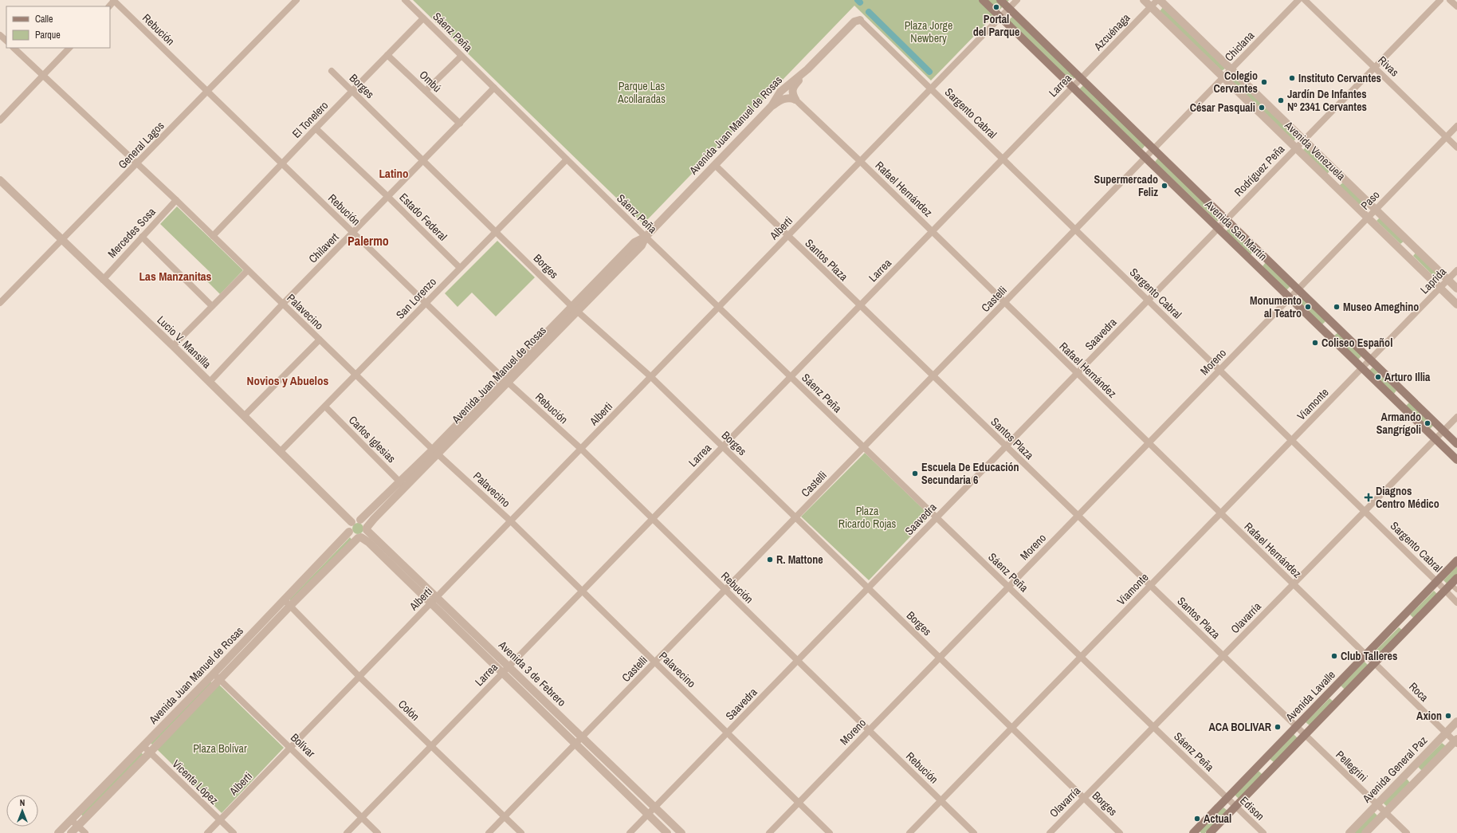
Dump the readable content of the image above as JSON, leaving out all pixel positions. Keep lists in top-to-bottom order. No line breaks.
{"streets":{"main road":["Avenida San Martín","Avenida Lavalle"],"street":["Rebución","Sáenz Peña","Azcuénaga","Chiclana","Rivas","Ombú","Larrea","Borges","Sargento Cabral","El Tonelero","Avenida Juan Manuel de Rosas","General Lagos","Avenida Venezuela","Rodríguez Peña","Rafael Hernández","Paso","Estado Federal","Alberti","Mercedes Sosa","Chilavert","Santos Plaza","Laprida","San Lorenzo","Castelli","Palavecino","Saavedra","Lucio V. Mansilla","Moreno","Viamonte","Carlos Iglesias","Olavarría","Avenida 3 de Febrero","Roca","Colón","Bolívar","Pellegrini","Avenida General Paz","Vicente López","Edison"]},"crossings":[["Rebución","Larrea"],["Rebución","El Tonelero"],["Rebución","Avenida Juan Manuel de Rosas"],["Rebución","General Lagos"],["Rebución","Alberti"],["Rebución","Chilavert"],["Rebución","San Lorenzo"],["Rebución","Castelli"],["Rebución","Saavedra"],["Rebución","Moreno"],["Rebución","Viamonte"],["Sáenz Peña","Larrea"],["Sáenz Peña","El Tonelero"],["Sáenz Peña","Avenida Juan Manuel de Rosas"],["Sáenz Peña","Alberti"],["Sáenz Peña","Chilavert"],["Sáenz Peña","San Lorenzo"],["Sáenz Peña","Castelli"],["Sáenz Peña","Saavedra"],["Sáenz Peña","Moreno"],["Sáenz Peña","Viamonte"],["Sáenz Peña","Olavarría"],["Sáenz Peña","Avenida Lavalle"],["Sáenz Peña","Edison"],["Azcuénaga","Larrea"],["Azcuénaga","Avenida Venezuela"],["Azcuénaga","Avenida San Martín"],["Chiclana","Avenida Venezuela"],["Chiclana","Avenida San Martín"],["Chiclana","Castelli"],["Rivas","Rodríguez Peña"],["Rivas","Paso"],["Ombú","El Tonelero"],["Ombú","Chilavert"],["Larrea","Borges"],["Larrea","Sargento Cabral"],["Larrea","Rafael Hernández"],["Larrea","Avenida San Martín"],["Larrea","Santos Plaza"],["Larrea","Palavecino"],["Larrea","Avenida 3 de Febrero"],["Larrea","Colón"],["Larrea","Bolívar"],["Borges","El Tonelero"],["Borges","Avenida Juan Manuel de Rosas"],["Borges","Alberti"],["Borges","Chilavert"],["Borges","San Lorenzo"],["Borges","Castelli"],["Borges","Saavedra"],["Borges","Moreno"],["Borges","Viamonte"],["Borges","Olavarría"],["Sargento Cabral","Avenida Juan Manuel de Rosas"],["Sargento Cabral","Alberti"],["Sargento Cabral","Castelli"],["Sargento Cabral","Saavedra"],["Sargento Cabral","Moreno"],["Sargento Cabral","Viamonte"],["Sargento Cabral","Olavarría"],["Sargento Cabral","Avenida Lavalle"],["El Tonelero","Estado Federal"],["El Tonelero","Palavecino"],["Avenida Juan Manuel de Rosas","Santos Plaza"],["Avenida Juan Manuel de Rosas","Palavecino"],["Avenida Juan Manuel de Rosas","Lucio V. Mansilla"],["Avenida Juan Manuel de Rosas","Carlos Iglesias"],["Avenida Juan Manuel de Rosas","Avenida 3 de Febrero"],["Avenida Juan Manuel de Rosas","Colón"],["Avenida Juan Manuel de Rosas","Bolívar"],["Avenida Juan Manuel de Rosas","Vicente López"],["General Lagos","Palavecino"],["General Lagos","Lucio V. Mansilla"],["Avenida Venezuela","Rodríguez Peña"],["Avenida Venezuela","Paso"],["Avenida Venezuela","Laprida"],["Rodríguez Peña","Avenida San Martín"],["Rodríguez Peña","Saavedra"],["Rafael Hernández","Alberti"],["Rafael Hernández","Castelli"],["Rafael Hernández","Saavedra"],["Rafael Hernández","Moreno"],["Rafael Hernández","Viamonte"],["Rafael Hernández","Olavarría"],["Rafael Hernández","Roca"],["Rafael Hernández","Avenida Lavalle"],["Paso","Avenida San Martín"],["Paso","Moreno"],["Estado Federal","Chilavert"],["Estado Federal","San Lorenzo"],["Alberti","Avenida San Martín"],["Alberti","Santos Plaza"],["Alberti","Palavecino"],["Alberti","Avenida 3 de Febrero"],["Alberti","Colón"],["Alberti","Bolívar"],["Alberti","Vicente López"],["Avenida San Martín","Laprida"],["Avenida San Martín","Castelli"],["Avenida San Martín","Saavedra"],["Avenida San Martín","Moreno"],["Avenida San Martín","Viamonte"],["Avenida San Martín","Olavarría"],["Mercedes Sosa","Palavecino"],["Mercedes Sosa","Lucio V. Mansilla"],["Chilavert","Palavecino"],["Chilavert","Lucio V. Mansilla"],["Santos Plaza","Castelli"],["Santos Plaza","Saavedra"],["Santos Plaza","Moreno"],["Santos Plaza","Viamonte"],["Santos Plaza","Olavarría"],["Santos Plaza","Avenida Lavalle"],["Santos Plaza","Pellegrini"],["Laprida","Viamonte"],["San Lorenzo","Palavecino"],["San Lorenzo","Lucio V. Mansilla"],["San Lorenzo","Carlos Iglesias"],["Castelli","Palavecino"],["Castelli","Avenida 3 de Febrero"],["Castelli","Colón"],["Palavecino","Saavedra"],["Palavecino","Moreno"],["Saavedra","Avenida 3 de Febrero"],["Lucio V. Mansilla","Avenida 3 de Febrero"],["Roca","Avenida Lavalle"],["Roca","Avenida General Paz"],["Avenida Lavalle","Pellegrini"],["Avenida Lavalle","Edison"],["Pellegrini","Avenida General Paz"]],"districts":["Latino","Palermo","Las Manzanitas","Novios y Abuelos"],"parks":["Plaza Jorge Newbery","Parque Las Acollaradas","Plaza Ricardo Rojas","Plaza Bolívar"],"places":{"other":["Portal del Parque","Instituto Cervantes","Colegio Cervantes","Jardín De Infantes Nº 2341 Cervantes","César Pasquali","Supermercado Feliz","Monumento al Teatro","Museo Ameghino","Coliseo Español","Arturo Illia","Armando Sangrígoli","Escuela De Educación Secundaria 6","R. Mattone","Club Talleres","Axion","ACA BOLIVAR","Actual"],"health":["Diagnos Centro Médico"]},"legend":["Calle","Parque"],"north":"top"}
